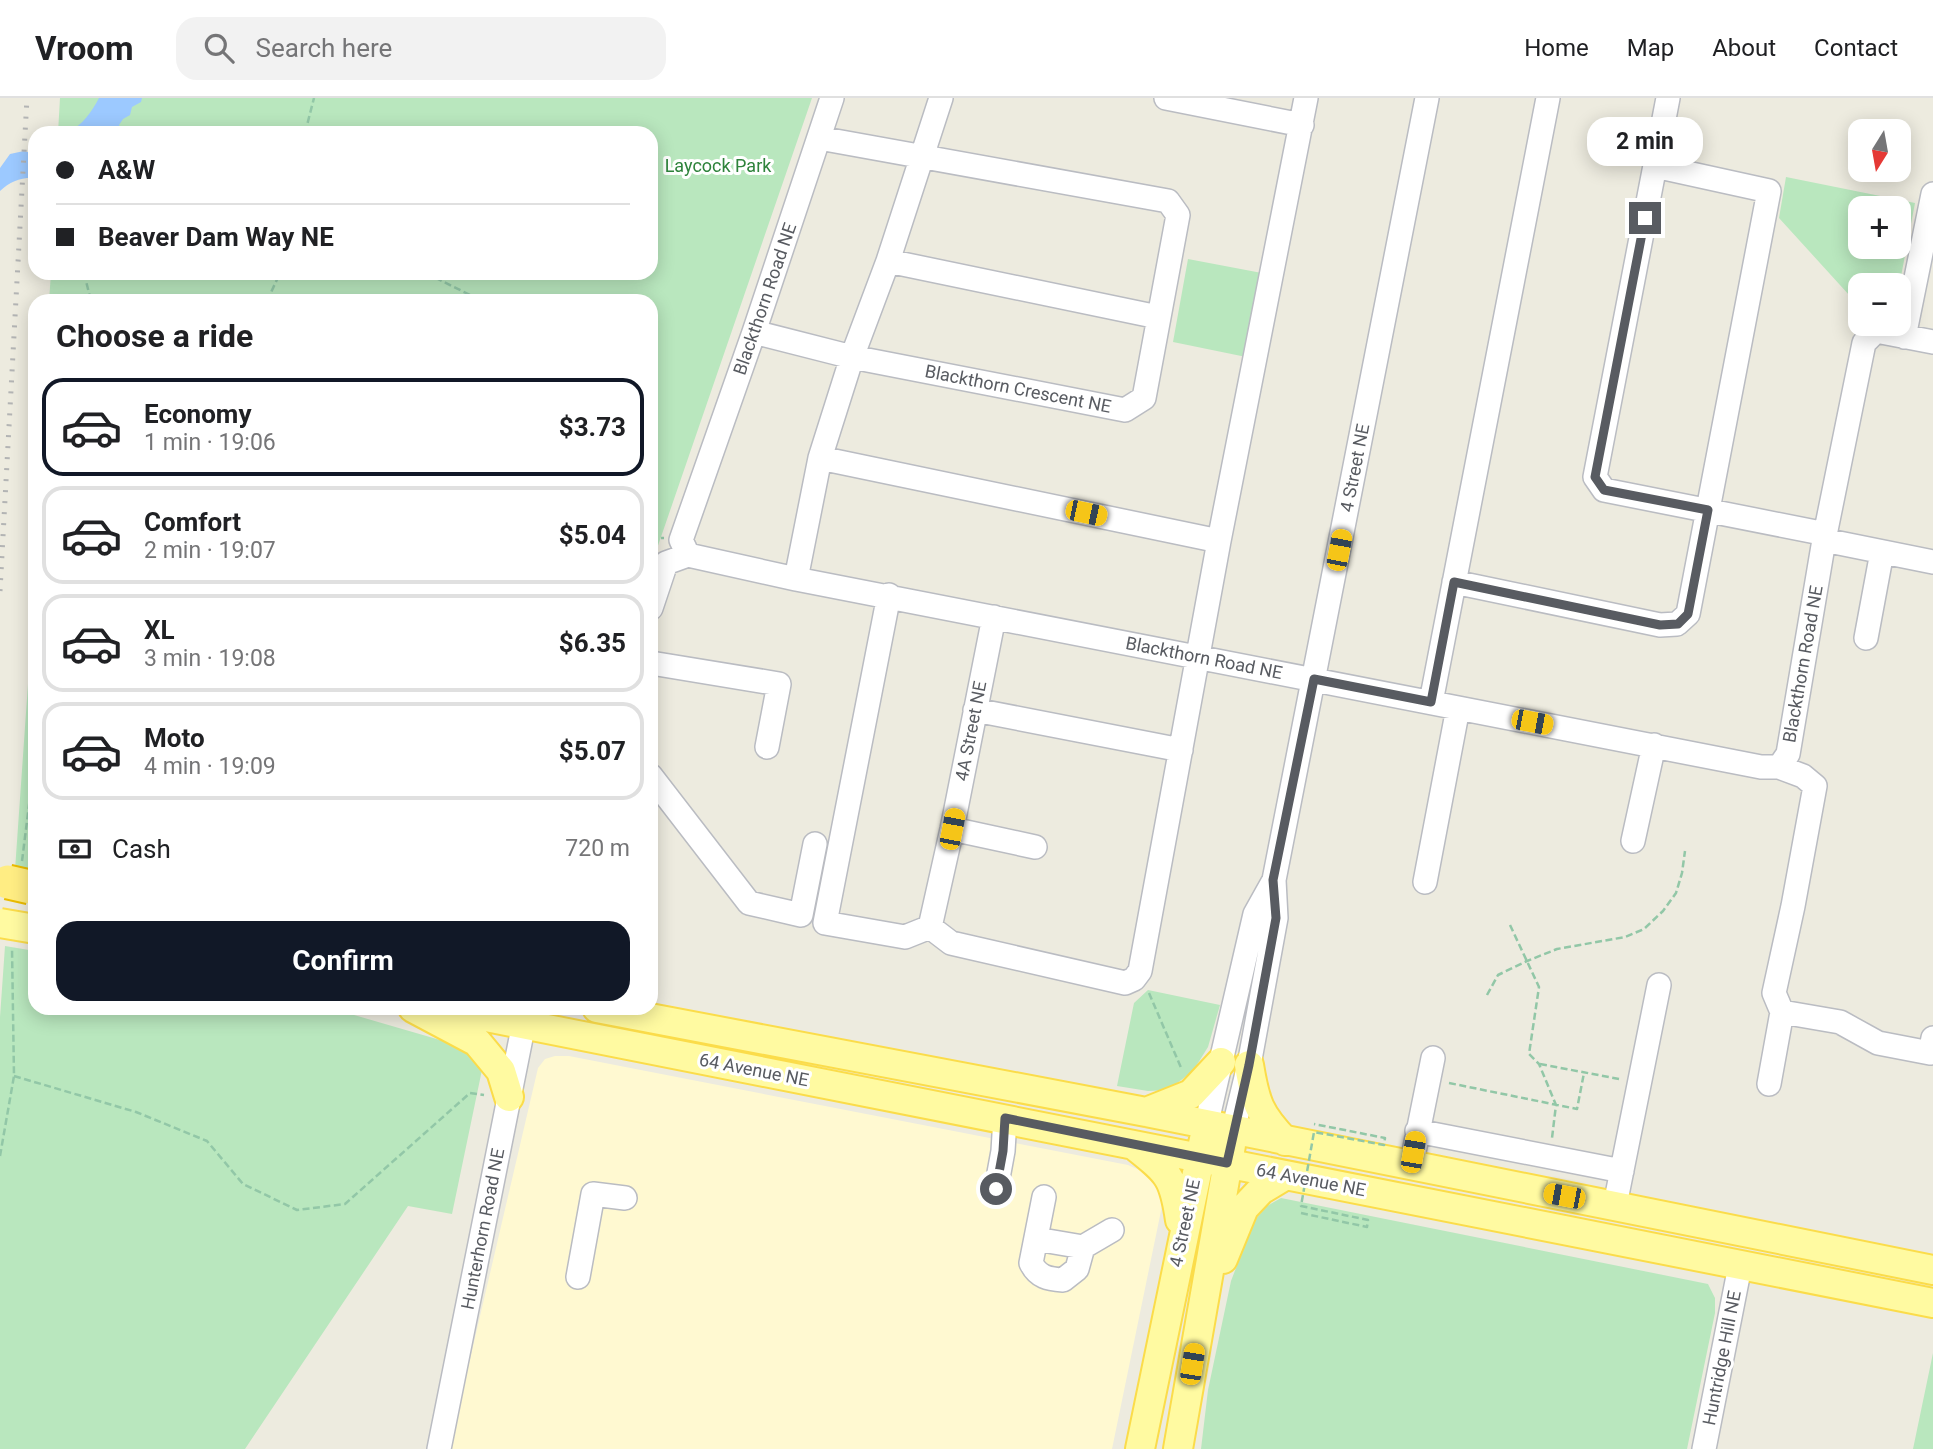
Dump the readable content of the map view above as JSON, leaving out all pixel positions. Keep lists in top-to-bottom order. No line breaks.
{"streets":{"main road":["4 Street NE","64 Avenue NE"],"street":["Blackthorn Road NE","Blackthorn Crescent NE","4A Street NE","Hunterhorn Road NE","Huntridge Hill NE"]},"crossings":[["Blackthorn Road NE","Blackthorn Crescent NE"],["Blackthorn Road NE","4 Street NE"],["Blackthorn Road NE","4A Street NE"],["4 Street NE","64 Avenue NE"],["64 Avenue NE","Hunterhorn Road NE"],["64 Avenue NE","Huntridge Hill NE"]],"parks":["Laycock Park"],"north":"bottom","page":{"header":"Vroom","search":"Search here","nav":["Home","Map","About","Contact"],"bubble":"2 min","map_buttons":["+","−"],"banner":["A&W","Beaver Dam Way NE"],"heading":"Choose a ride","list":[{"name":"Economy","note":"1 min · 19:06","value":"$3.73"},{"name":"Comfort","note":"2 min · 19:07","value":"$5.04"},{"name":"XL","note":"3 min · 19:08","value":"$6.35"},{"name":"Moto","note":"4 min · 19:09","value":"$5.07"}],"pay":["Cash","720 m"],"buttons":"Confirm"}}
